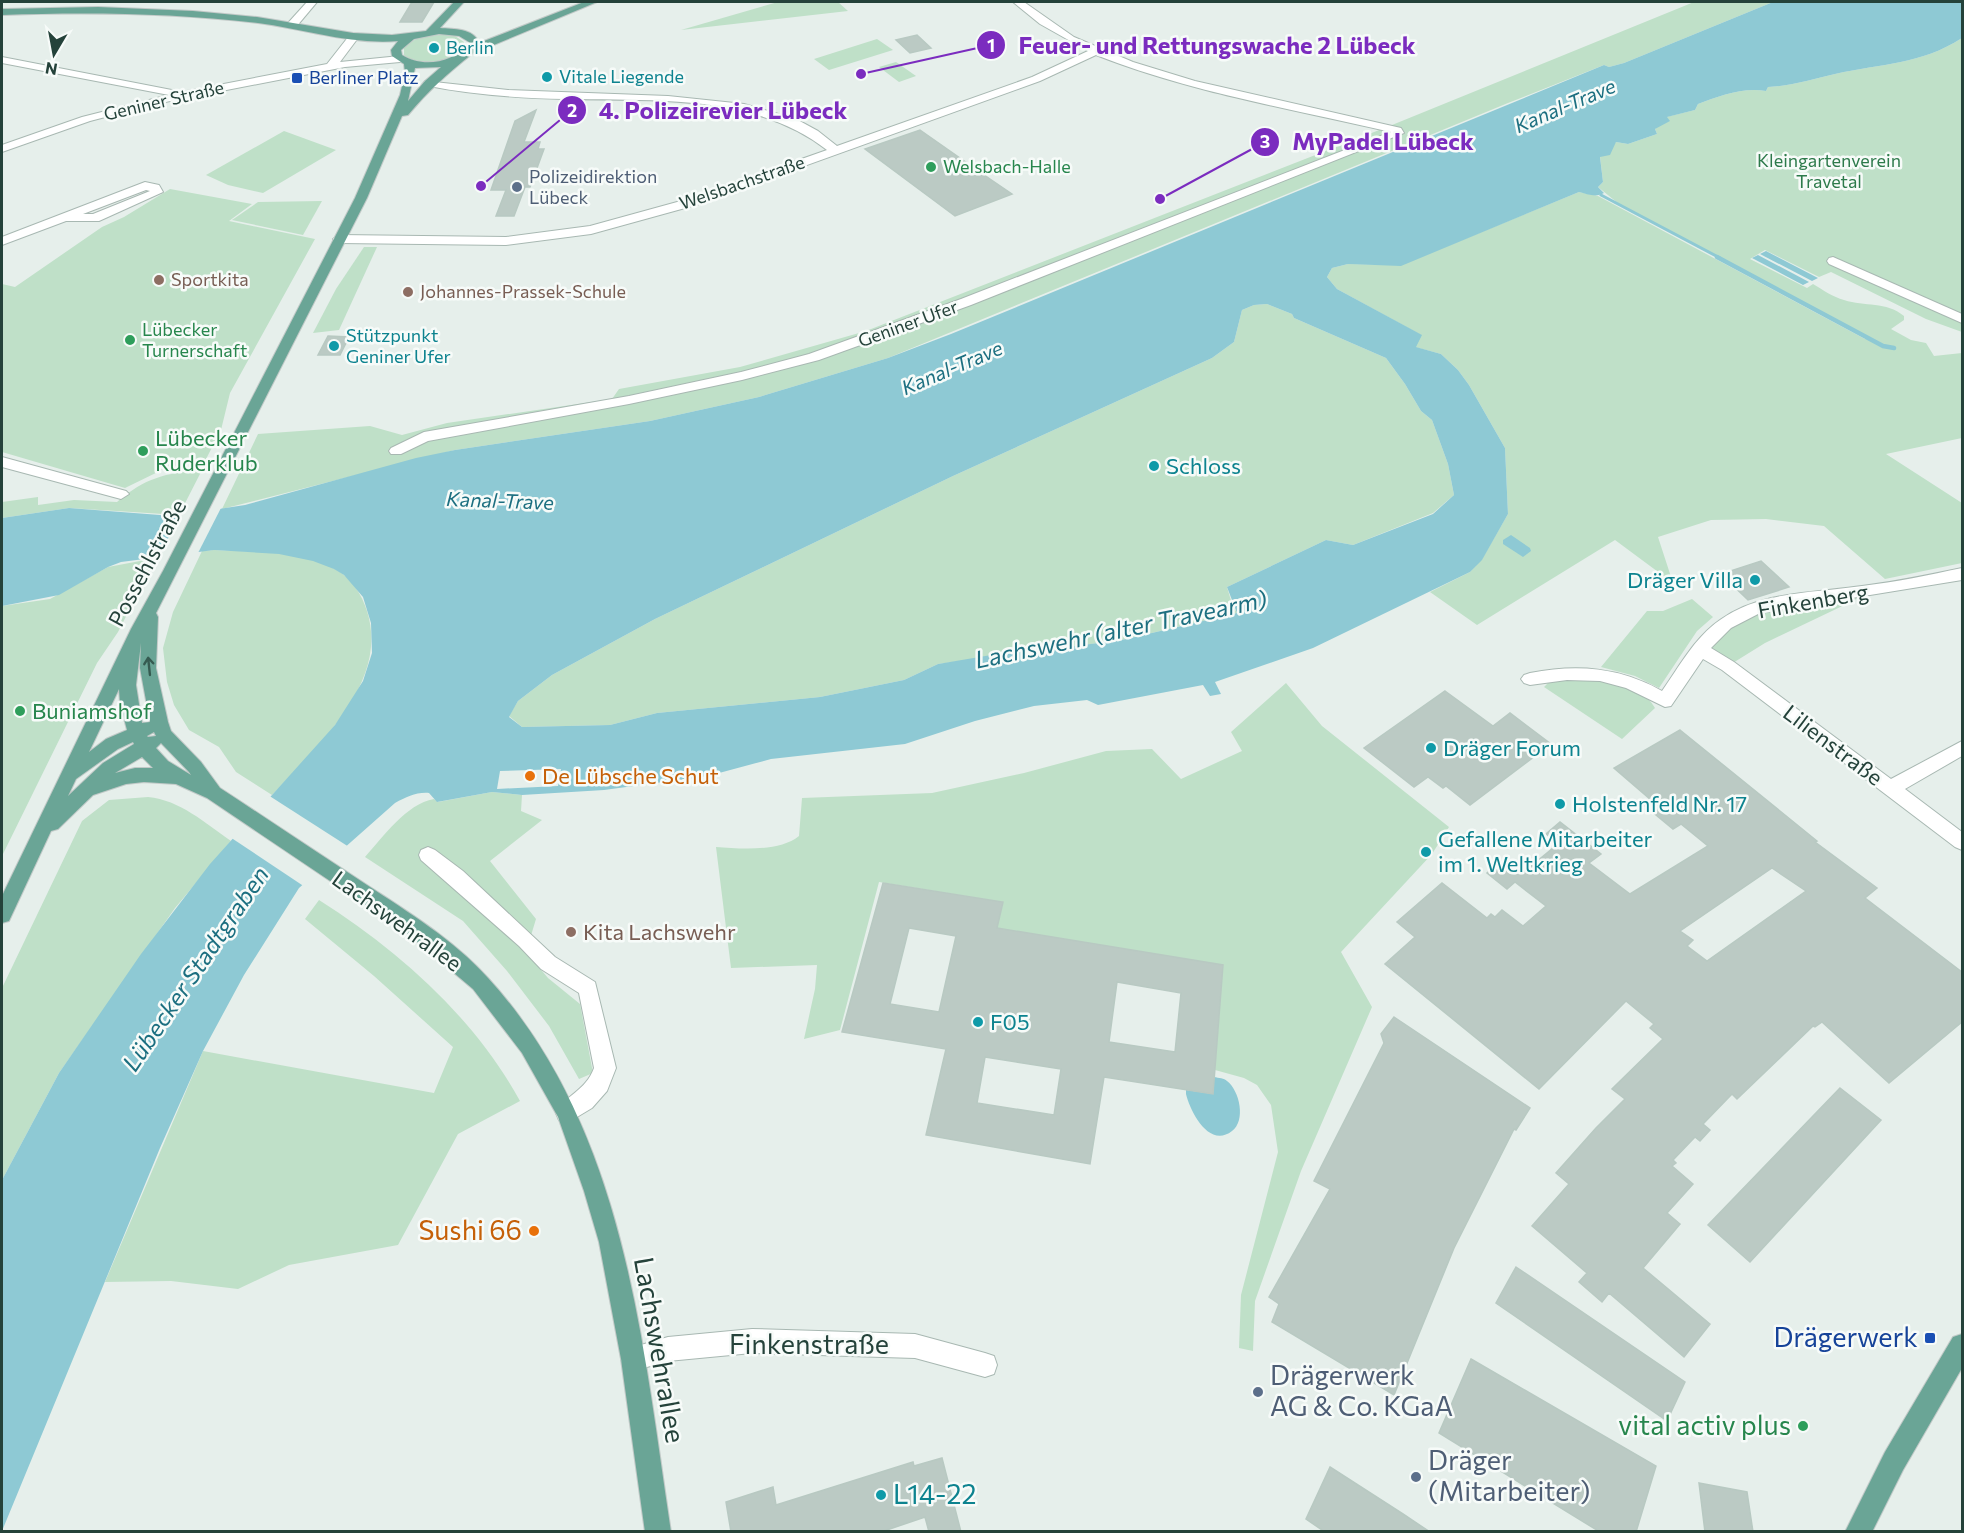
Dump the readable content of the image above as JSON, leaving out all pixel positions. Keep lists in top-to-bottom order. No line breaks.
{"streets":{"main road":["Possehlstraße","Lachswehrallee"],"street":["Geniner Straße","Welsbachstraße","Geniner Ufer","Finkenberg","Lilienstraße","Finkenstraße"]},"crossings":[["Geniner Straße","Possehlstraße"],["Welsbachstraße","Geniner Ufer"],["Welsbachstraße","Possehlstraße"],["Possehlstraße","Lachswehrallee"],["Finkenberg","Lilienstraße"],["Lachswehrallee","Finkenstraße"]],"water":["Kanal-Trave","Lachswehr (alter Travearm)","Lübecker Stadtgraben"],"parks":["Kleingartenverein Travetal"],"places":{"other":["Berlin","Feuer- und Rettungswache 2 Lübeck","Vitale Liegende","Welsbach-Halle","4. Polizeirevier Lübeck","Polizeidirektion Lübeck","MyPadel Lübeck","Sportkita","Johannes-Prassek-Schule","Lübecker Turnerschaft","Stützpunkt Geniner Ufer","Lübecker Ruderklub","Schloss","Dräger Villa","Buniamshof","Dräger Forum","De Lübsche Schut","Holstenfeld Nr. 17","Gefallene Mitarbeiter im 1. Weltkrieg","Kita Lachswehr","F05","Sushi 66","Drägerwerk AG & Co. KGaA","vital activ plus","Dräger (Mitarbeiter)","L14-22"],"transit":["Berliner Platz","Drägerwerk"]},"north":"bottom"}
